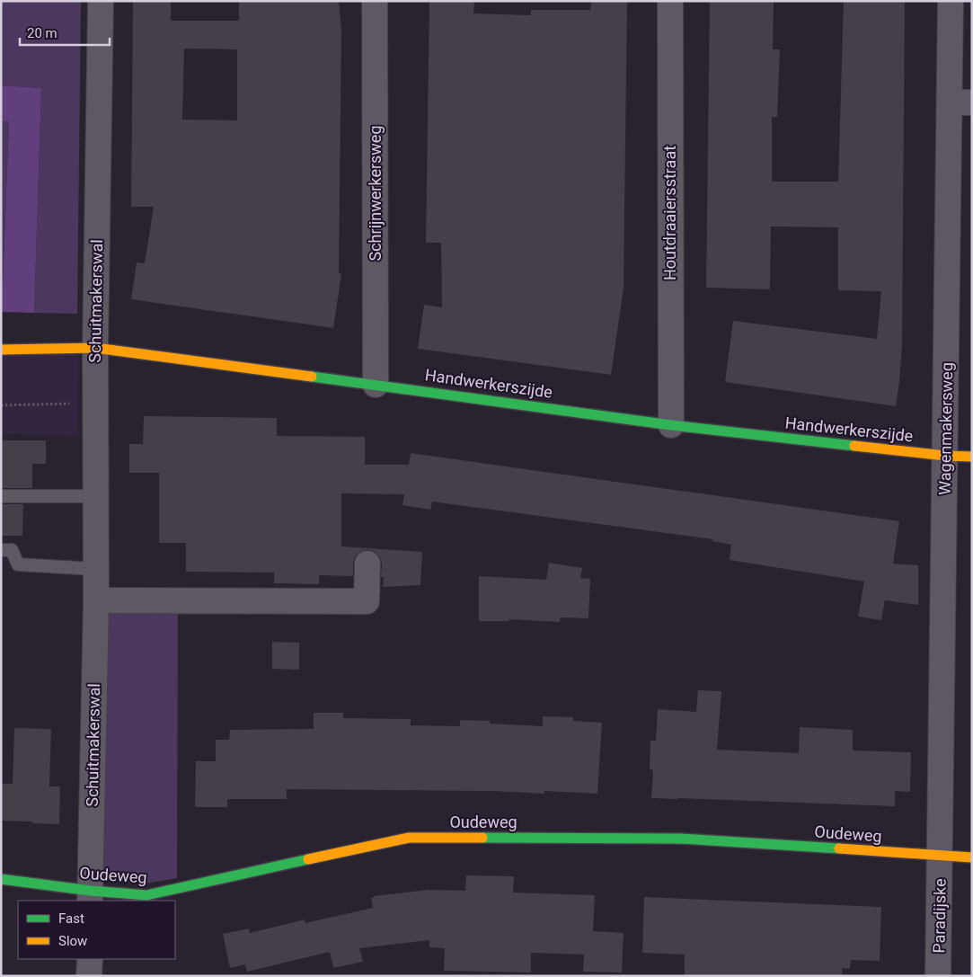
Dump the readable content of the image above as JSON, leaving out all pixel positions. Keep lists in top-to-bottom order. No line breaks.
{"streets":{"street":["Schrijnwerkersweg","Houtdraaiersstraat","Schuitmakerswal","Handwerkerszijde","Wagenmakersweg","Oudeweg","Paradijske"]},"crossings":[["Schrijnwerkersweg","Handwerkerszijde"],["Houtdraaiersstraat","Handwerkerszijde"],["Schuitmakerswal","Handwerkerszijde"],["Schuitmakerswal","Oudeweg"],["Handwerkerszijde","Wagenmakersweg"],["Wagenmakersweg","Oudeweg"],["Wagenmakersweg","Paradijske"],["Oudeweg","Paradijske"]],"legend":["Fast","Slow"],"scale_bar":"20 m"}
